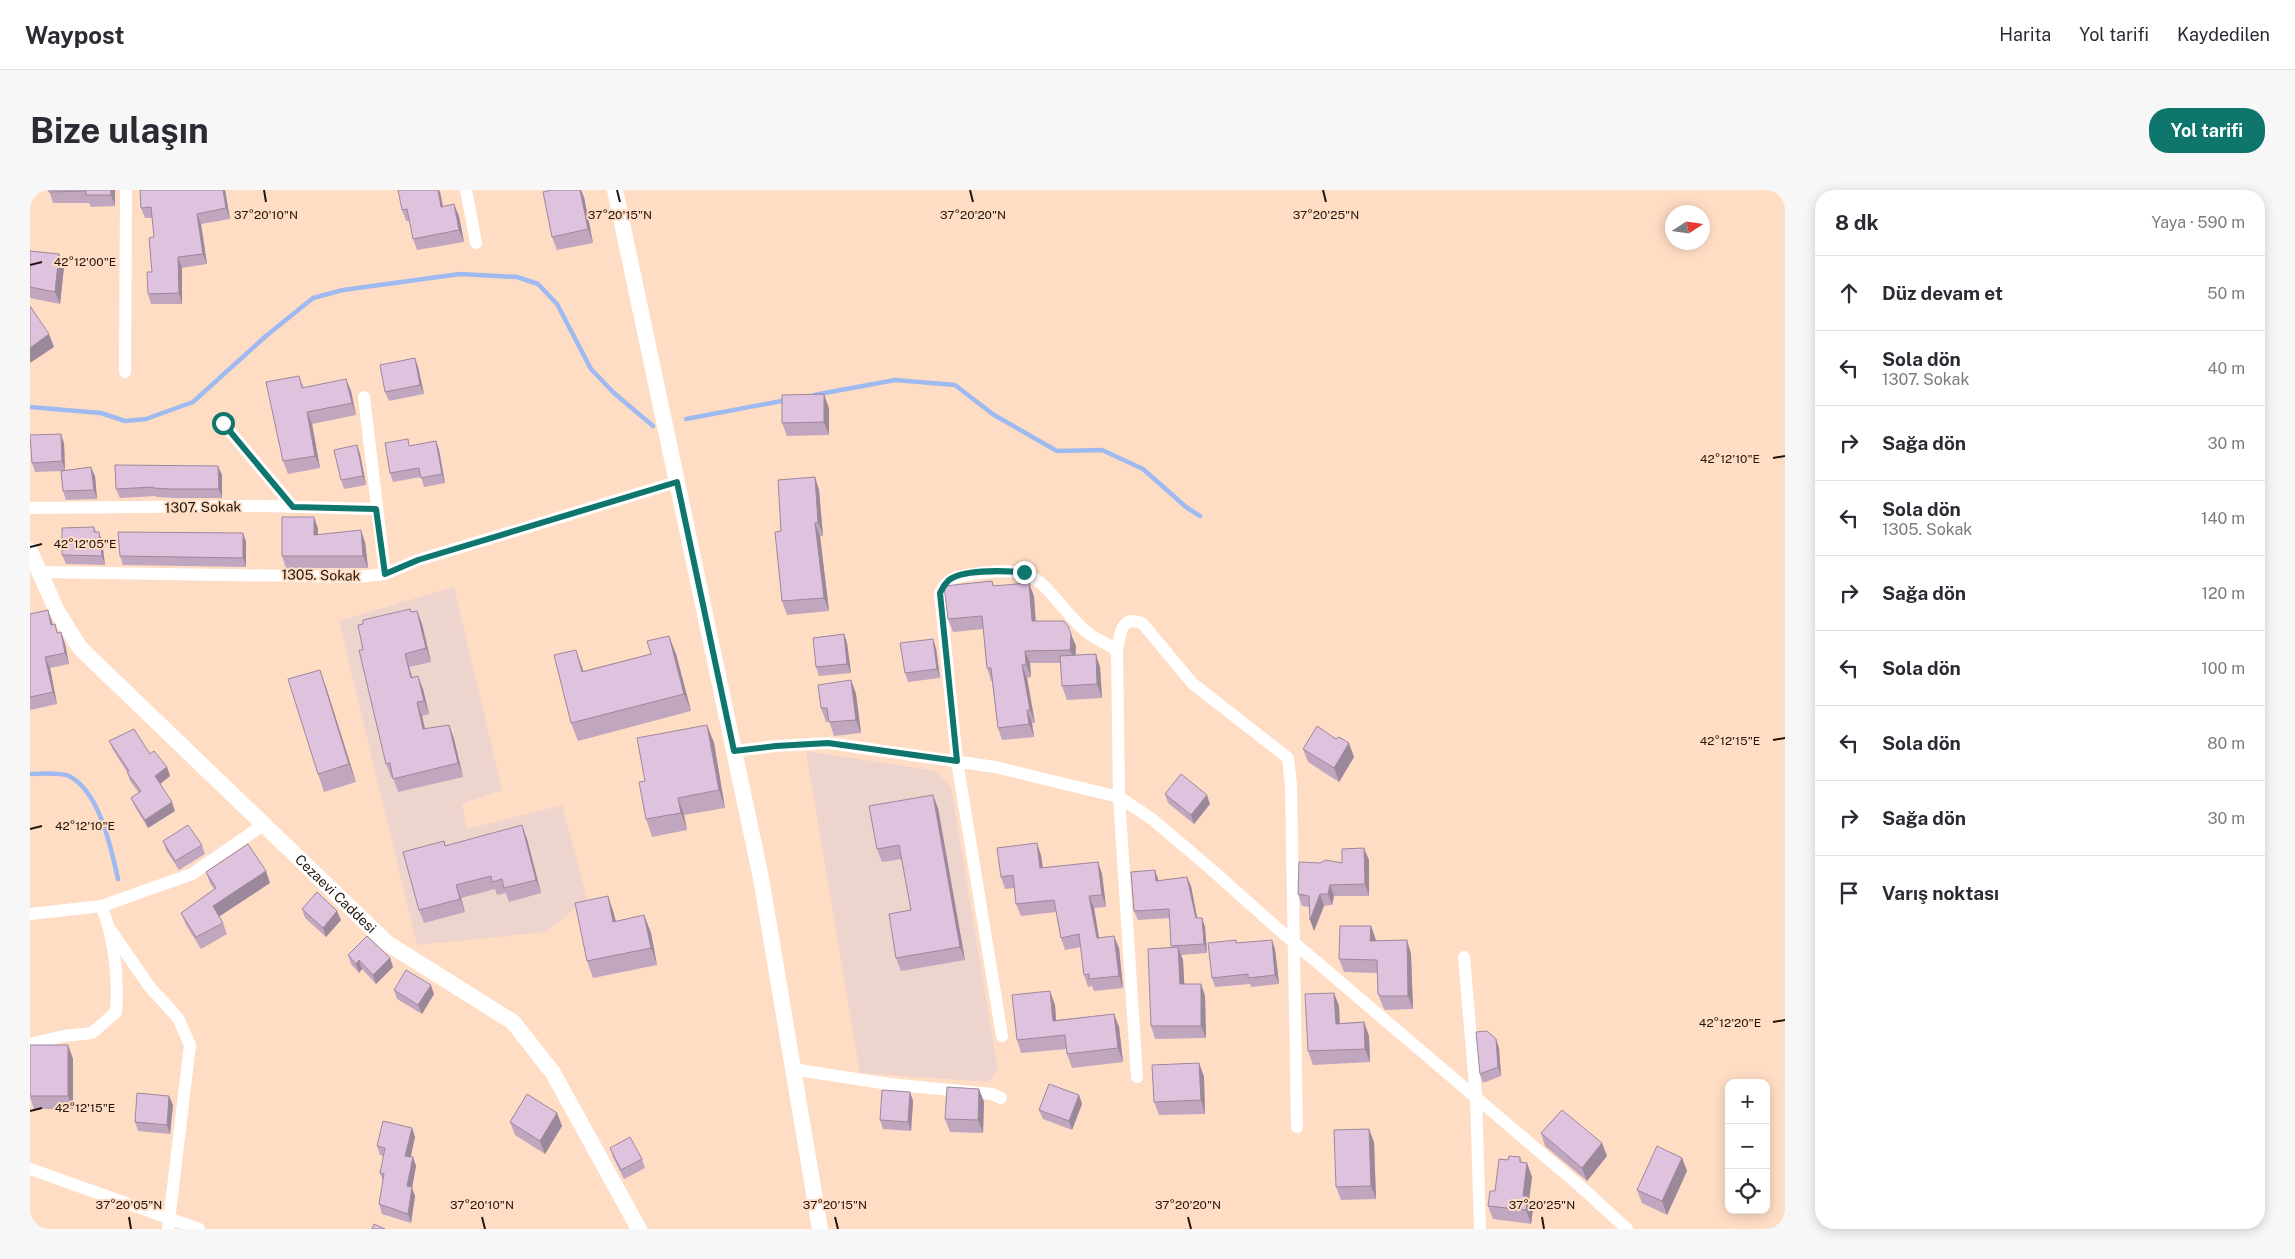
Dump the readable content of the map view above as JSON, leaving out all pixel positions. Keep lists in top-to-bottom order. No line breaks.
{"streets":{"street":["1307. Sokak","1305. Sokak","Cezaevi Caddesi"]},"crossings":[["1305. Sokak","Cezaevi Caddesi"]],"north":"right","page":{"header":"Waypost","nav":["Harita","Yol tarifi","Kaydedilen"],"buttons":"Yol tarifi","title":"Bize ulaşın","heading":["8 dk","Yaya · 590 m"],"list":[["Düz devam et","50 m"],["Sola dön","1307. Sokak","40 m"],["Sağa dön","30 m"],["Sola dön","1305. Sokak","140 m"],["Sağa dön","120 m"],["Sola dön","100 m"],["Sola dön","80 m"],["Sağa dön","30 m"],"Varış noktası"],"map_buttons":["+","−"]},"coordinates":["37°20'10\"N","37°20'15\"N","37°20'20\"N","37°20'25\"N","42°12'00\"E","42°12'10\"E","42°12'05\"E","42°12'15\"E","42°12'20\"E","37°20'05\"N"]}
